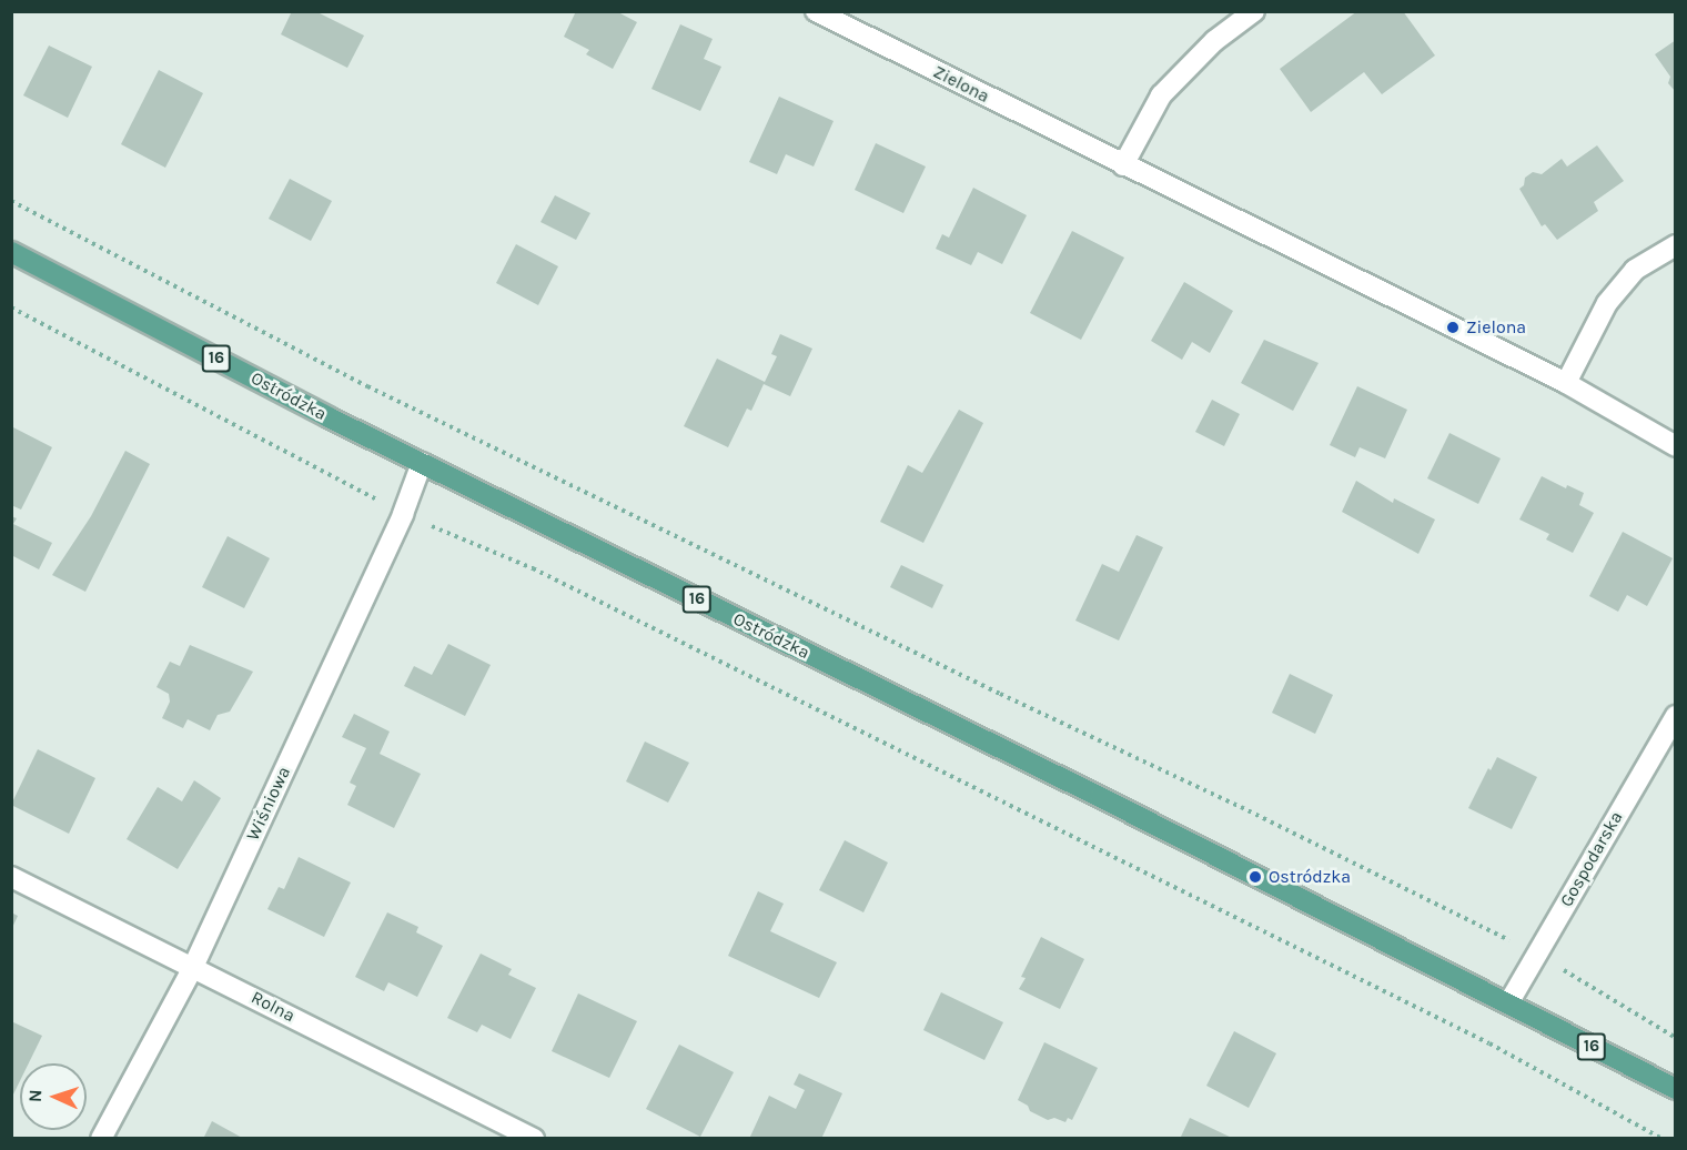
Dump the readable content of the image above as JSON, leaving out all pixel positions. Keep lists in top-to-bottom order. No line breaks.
{"streets":{"main road":["16","Ostródzka"],"street":["Zielona","Wiśniowa","Gospodarska","Rolna"]},"crossings":[["Ostródzka","Wiśniowa"],["Ostródzka","Gospodarska"],["Wiśniowa","Rolna"]],"places":["Zielona","Ostródzka"],"north":"left"}
